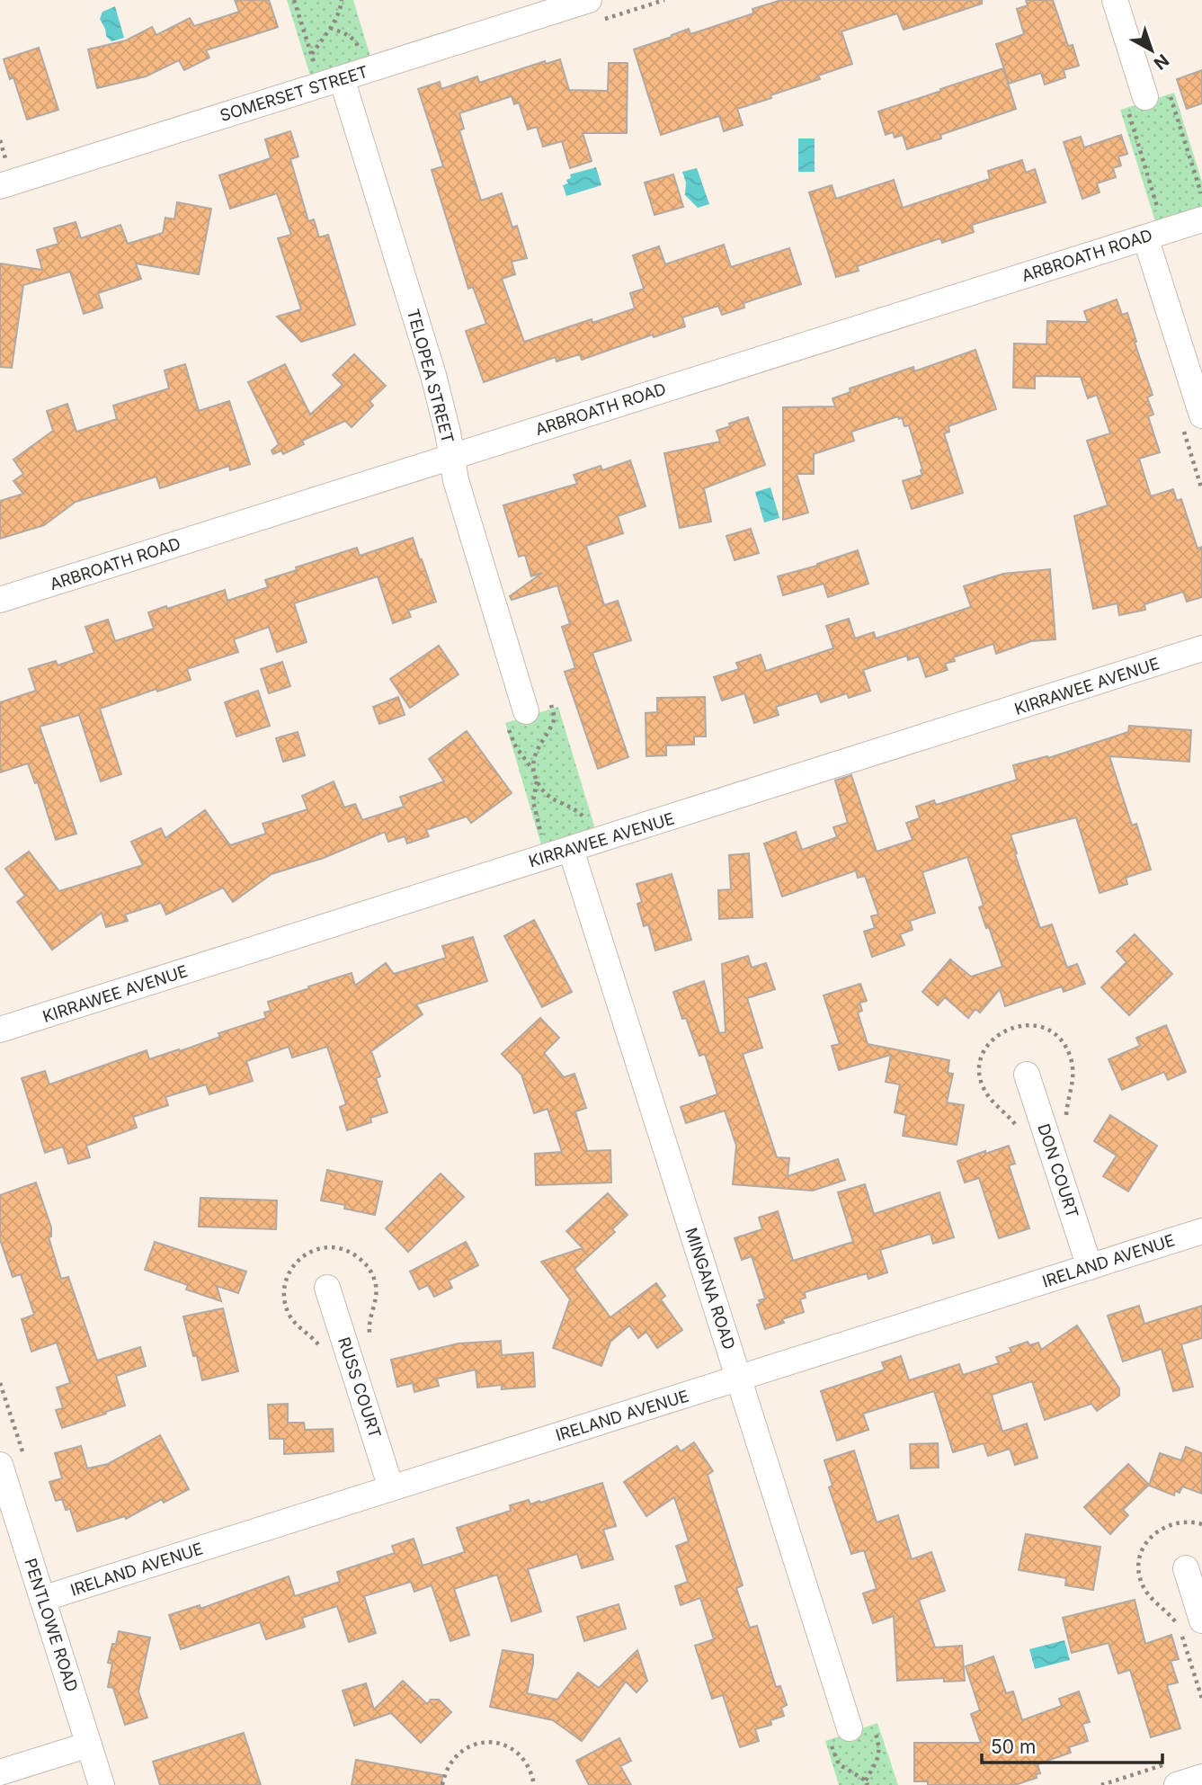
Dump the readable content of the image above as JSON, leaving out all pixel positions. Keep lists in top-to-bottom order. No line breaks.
{"streets":{"street":["SOMERSET STREET","ARBROATH ROAD","TELOPEA STREET","KIRRAWEE AVENUE","DON COURT","IRELAND AVENUE","MINGANA ROAD","RUSS COURT","PENTLOWE ROAD"]},"crossings":[["SOMERSET STREET","TELOPEA STREET"],["ARBROATH ROAD","TELOPEA STREET"],["KIRRAWEE AVENUE","MINGANA ROAD"],["DON COURT","IRELAND AVENUE"],["IRELAND AVENUE","MINGANA ROAD"],["IRELAND AVENUE","RUSS COURT"],["IRELAND AVENUE","PENTLOWE ROAD"]],"scale_bar":"50 m","north":"bottom right"}
